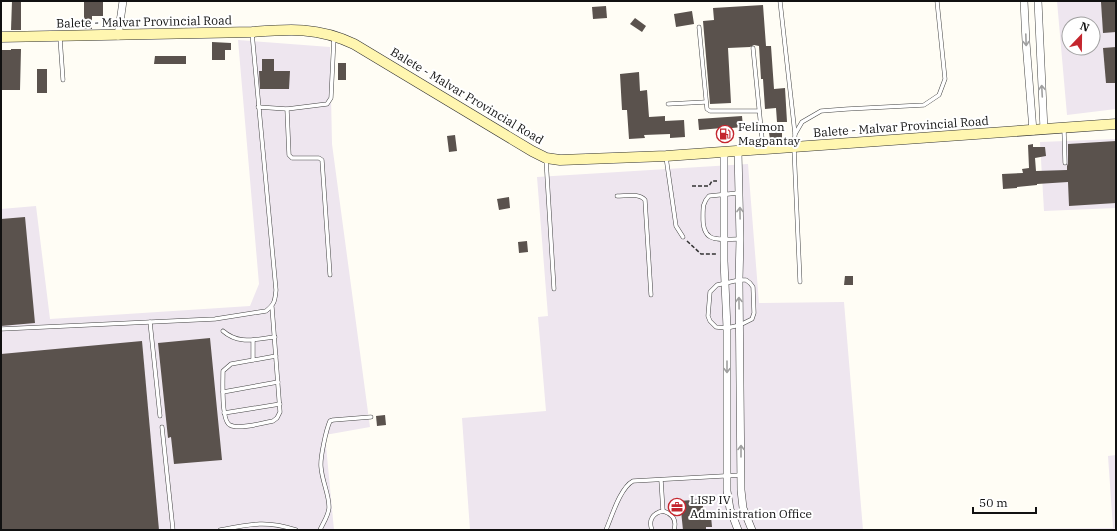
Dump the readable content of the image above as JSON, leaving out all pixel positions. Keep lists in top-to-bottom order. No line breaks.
{"streets":{"main road":["Balete - Malvar Provincial Road"]},"places":{"fuel station":["Felimon Magpantay"],"office":["LISP IV Administration Office"]},"scale_bar":"50 m","north":"top"}
